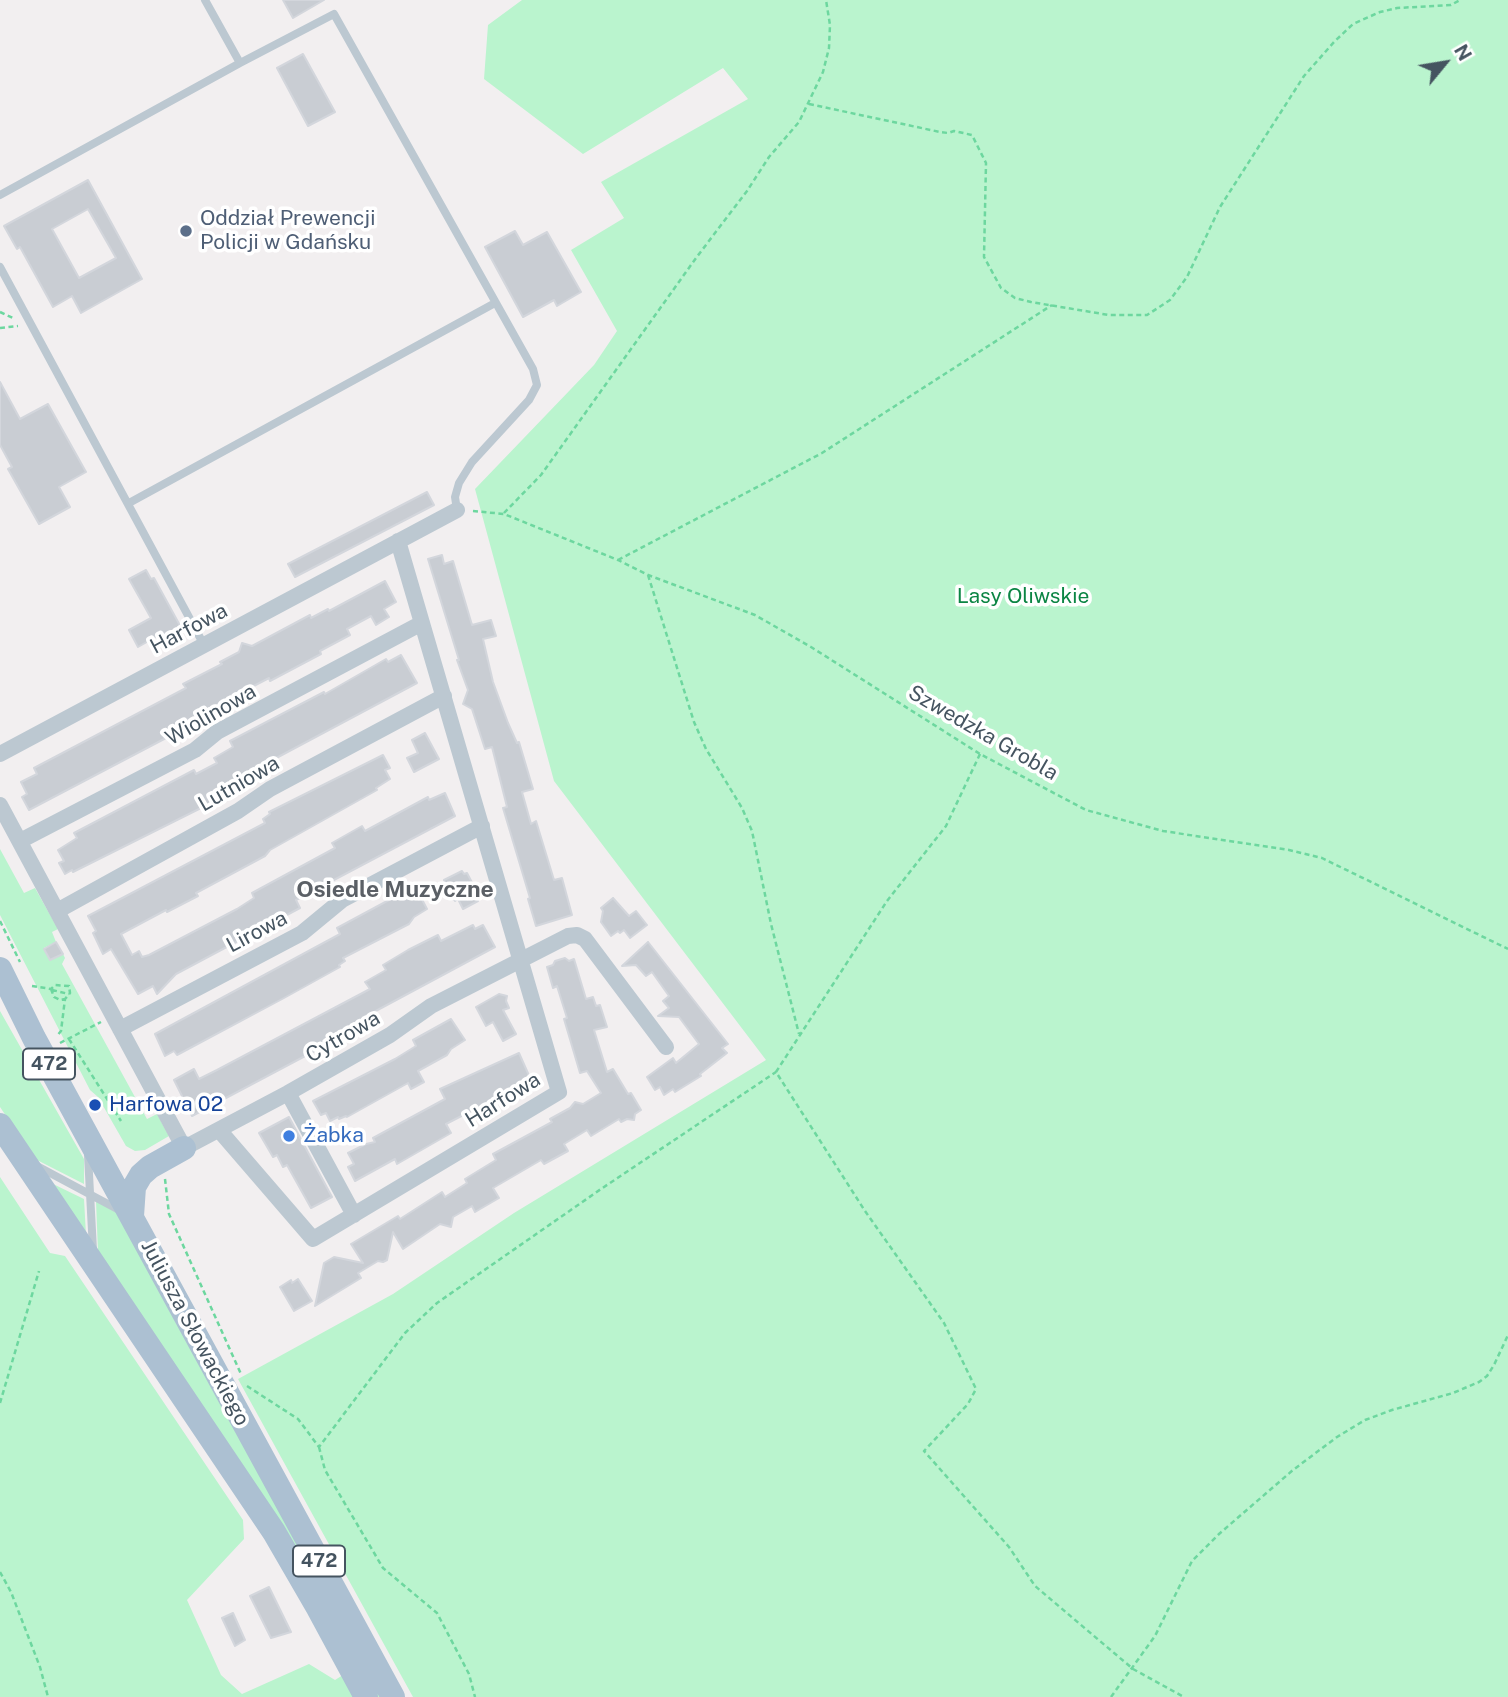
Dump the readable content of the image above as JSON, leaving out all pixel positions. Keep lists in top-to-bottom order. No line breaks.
{"streets":{"main road":["472","Juliusza Słowackiego"],"street":["Harfowa","Wiolinowa","Lutniowa","Lirowa","Cytrowa"],"path":["Szwedzka Grobla"]},"crossings":[["Harfowa","Wiolinowa"],["Harfowa","Szwedzka Grobla"],["Harfowa","Lutniowa"],["Harfowa","Lirowa"],["Harfowa","Cytrowa"]],"districts":["Osiedle Muzyczne"],"parks":["Lasy Oliwskie"],"places":["Oddział Prewencji Policji w Gdańsku","Harfowa 02","Żabka"],"north":"top right"}
